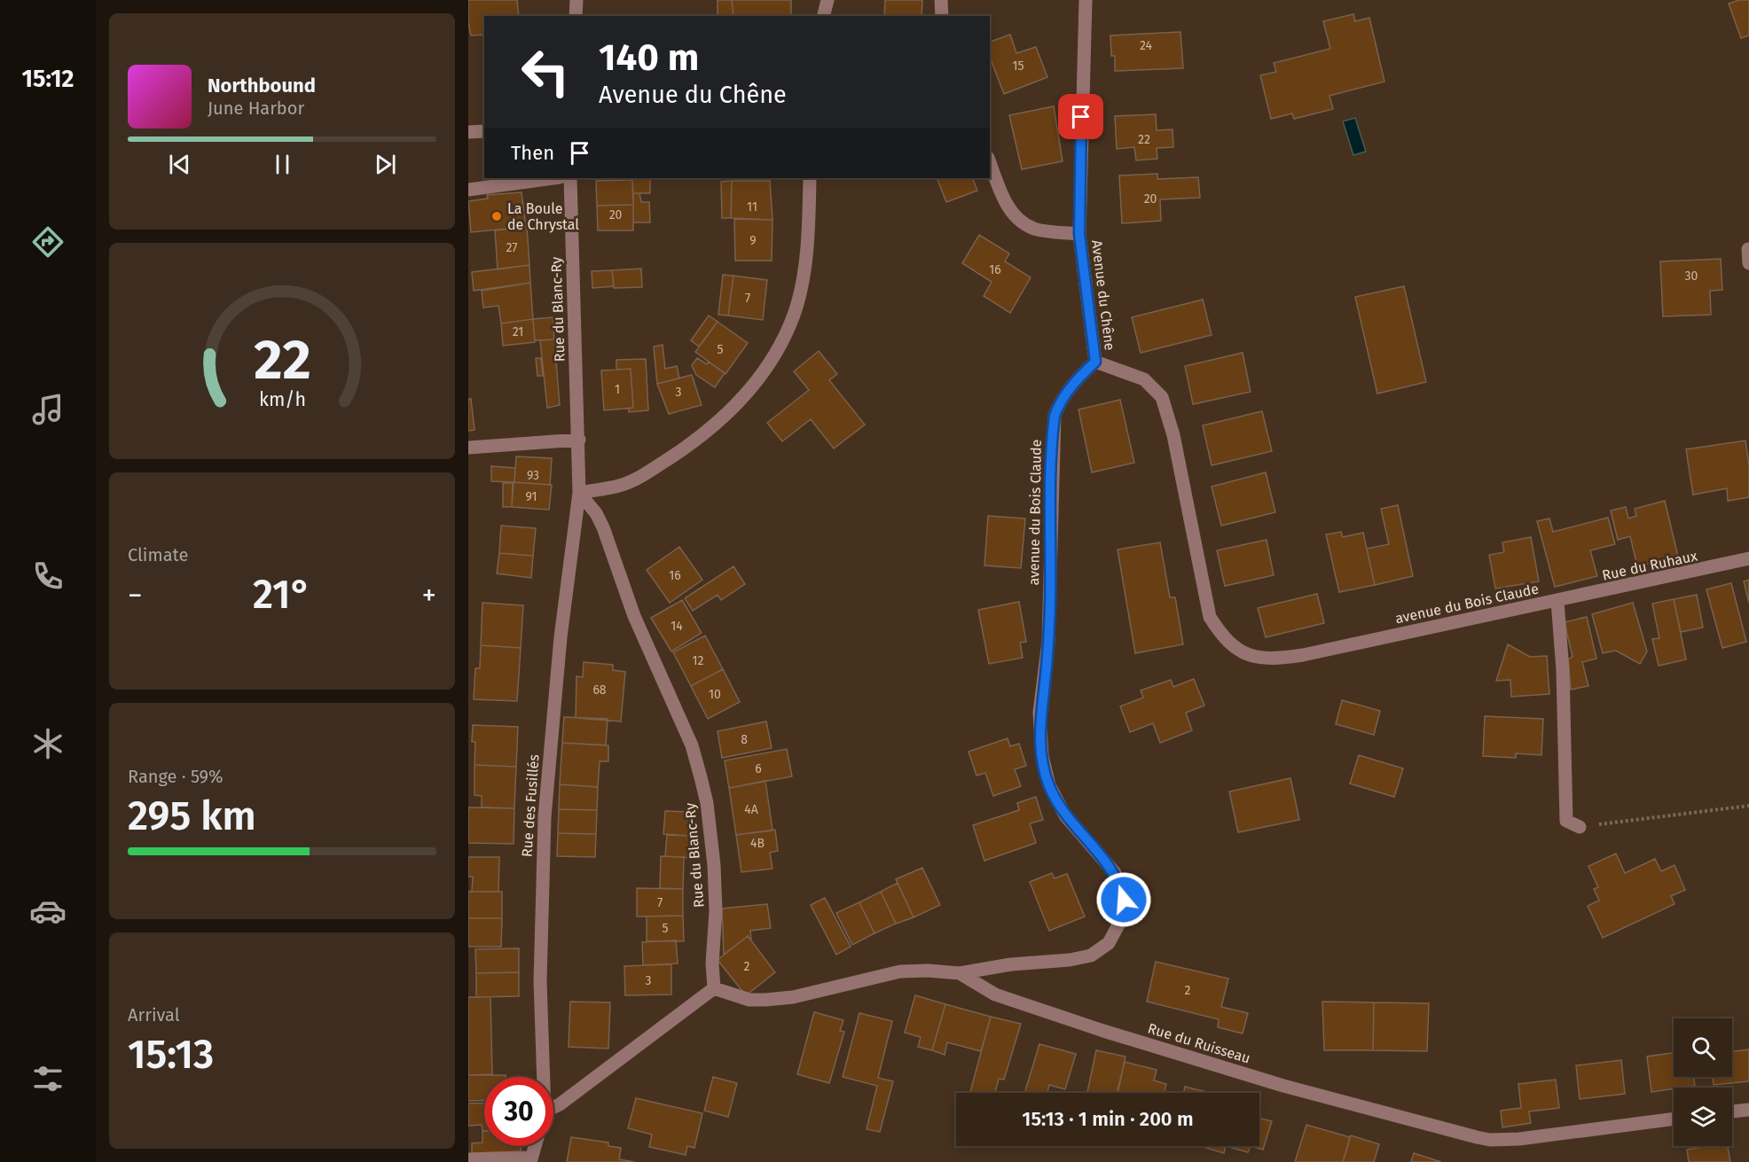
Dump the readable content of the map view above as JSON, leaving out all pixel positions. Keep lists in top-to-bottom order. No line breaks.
{"streets":{"street":["Avenue du Chêne","Rue du Blanc-Ry","avenue du Bois Claude","Rue du Ruhaux","Rue des Fusillés","Rue du Ruisseau"]},"crossings":[["Avenue du Chêne","avenue du Bois Claude"],["Rue du Blanc-Ry","Rue des Fusillés"],["Rue du Blanc-Ry","Rue du Ruisseau"],["avenue du Bois Claude","Rue du Ruhaux"],["avenue du Bois Claude","Rue du Ruisseau"]],"places":["La Boule de Chrystal"],"house_numbers":["24","15","22","20","11","20","9","27","16","30","7","21","5","1","3","93","91","16","14","12","68","10","8","6","4A","4B","7","5","2","3","2"],"page":{"tabs":"15:12","turn":["140 m","Avenue du Chêne"],"song":["Northbound","June Harbor"],"then":"Then","tile":["Climate",["Range · 59%","295 km"],["Arrival","15:13"]],"heat":["−","21°","+"],"limit":"30","trip":"15:13 · 1 min · 200 m","gauge":["22","km/h"]}}
